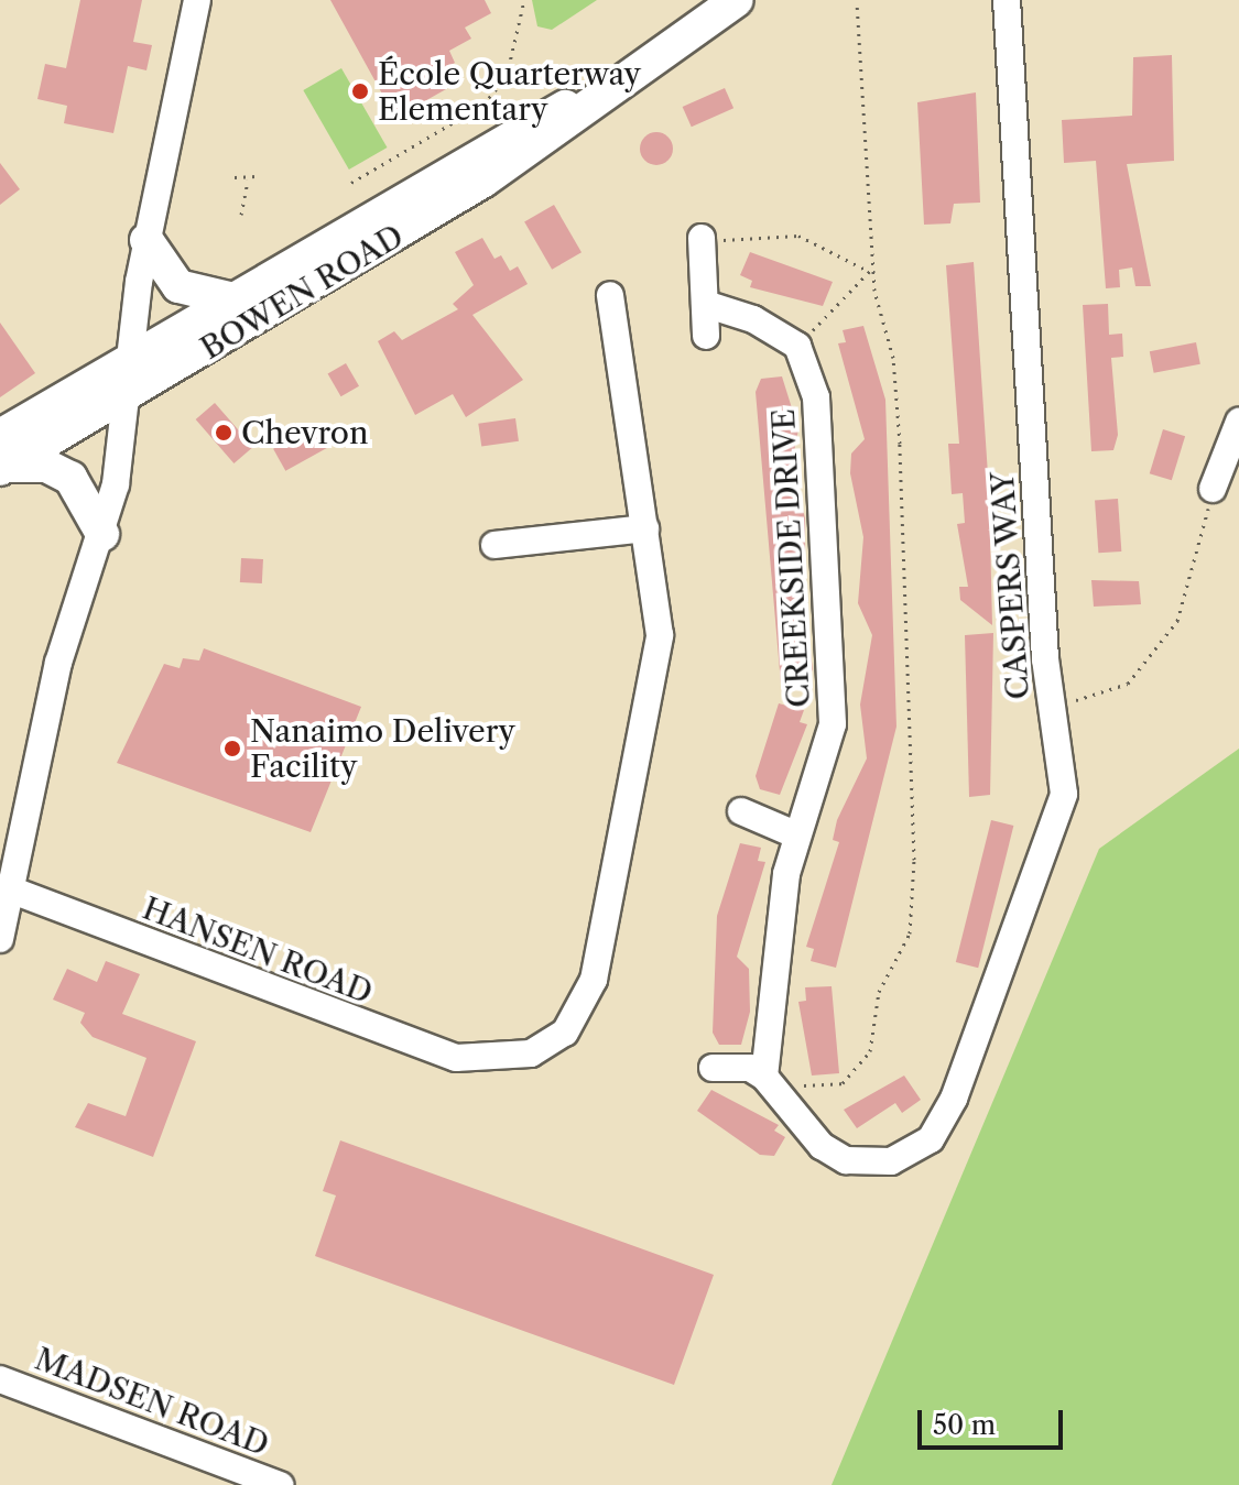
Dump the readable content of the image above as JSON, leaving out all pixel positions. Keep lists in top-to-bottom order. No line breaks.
{"streets":{"main road":["BOWEN ROAD"],"street":["CREEKSIDE DRIVE","CASPERS WAY","HANSEN ROAD","MADSEN ROAD"]},"crossings":[["CREEKSIDE DRIVE","CASPERS WAY"]],"places":["École Quarterway Elementary","Chevron","Nanaimo Delivery Facility"],"scale_bar":"50 m"}
